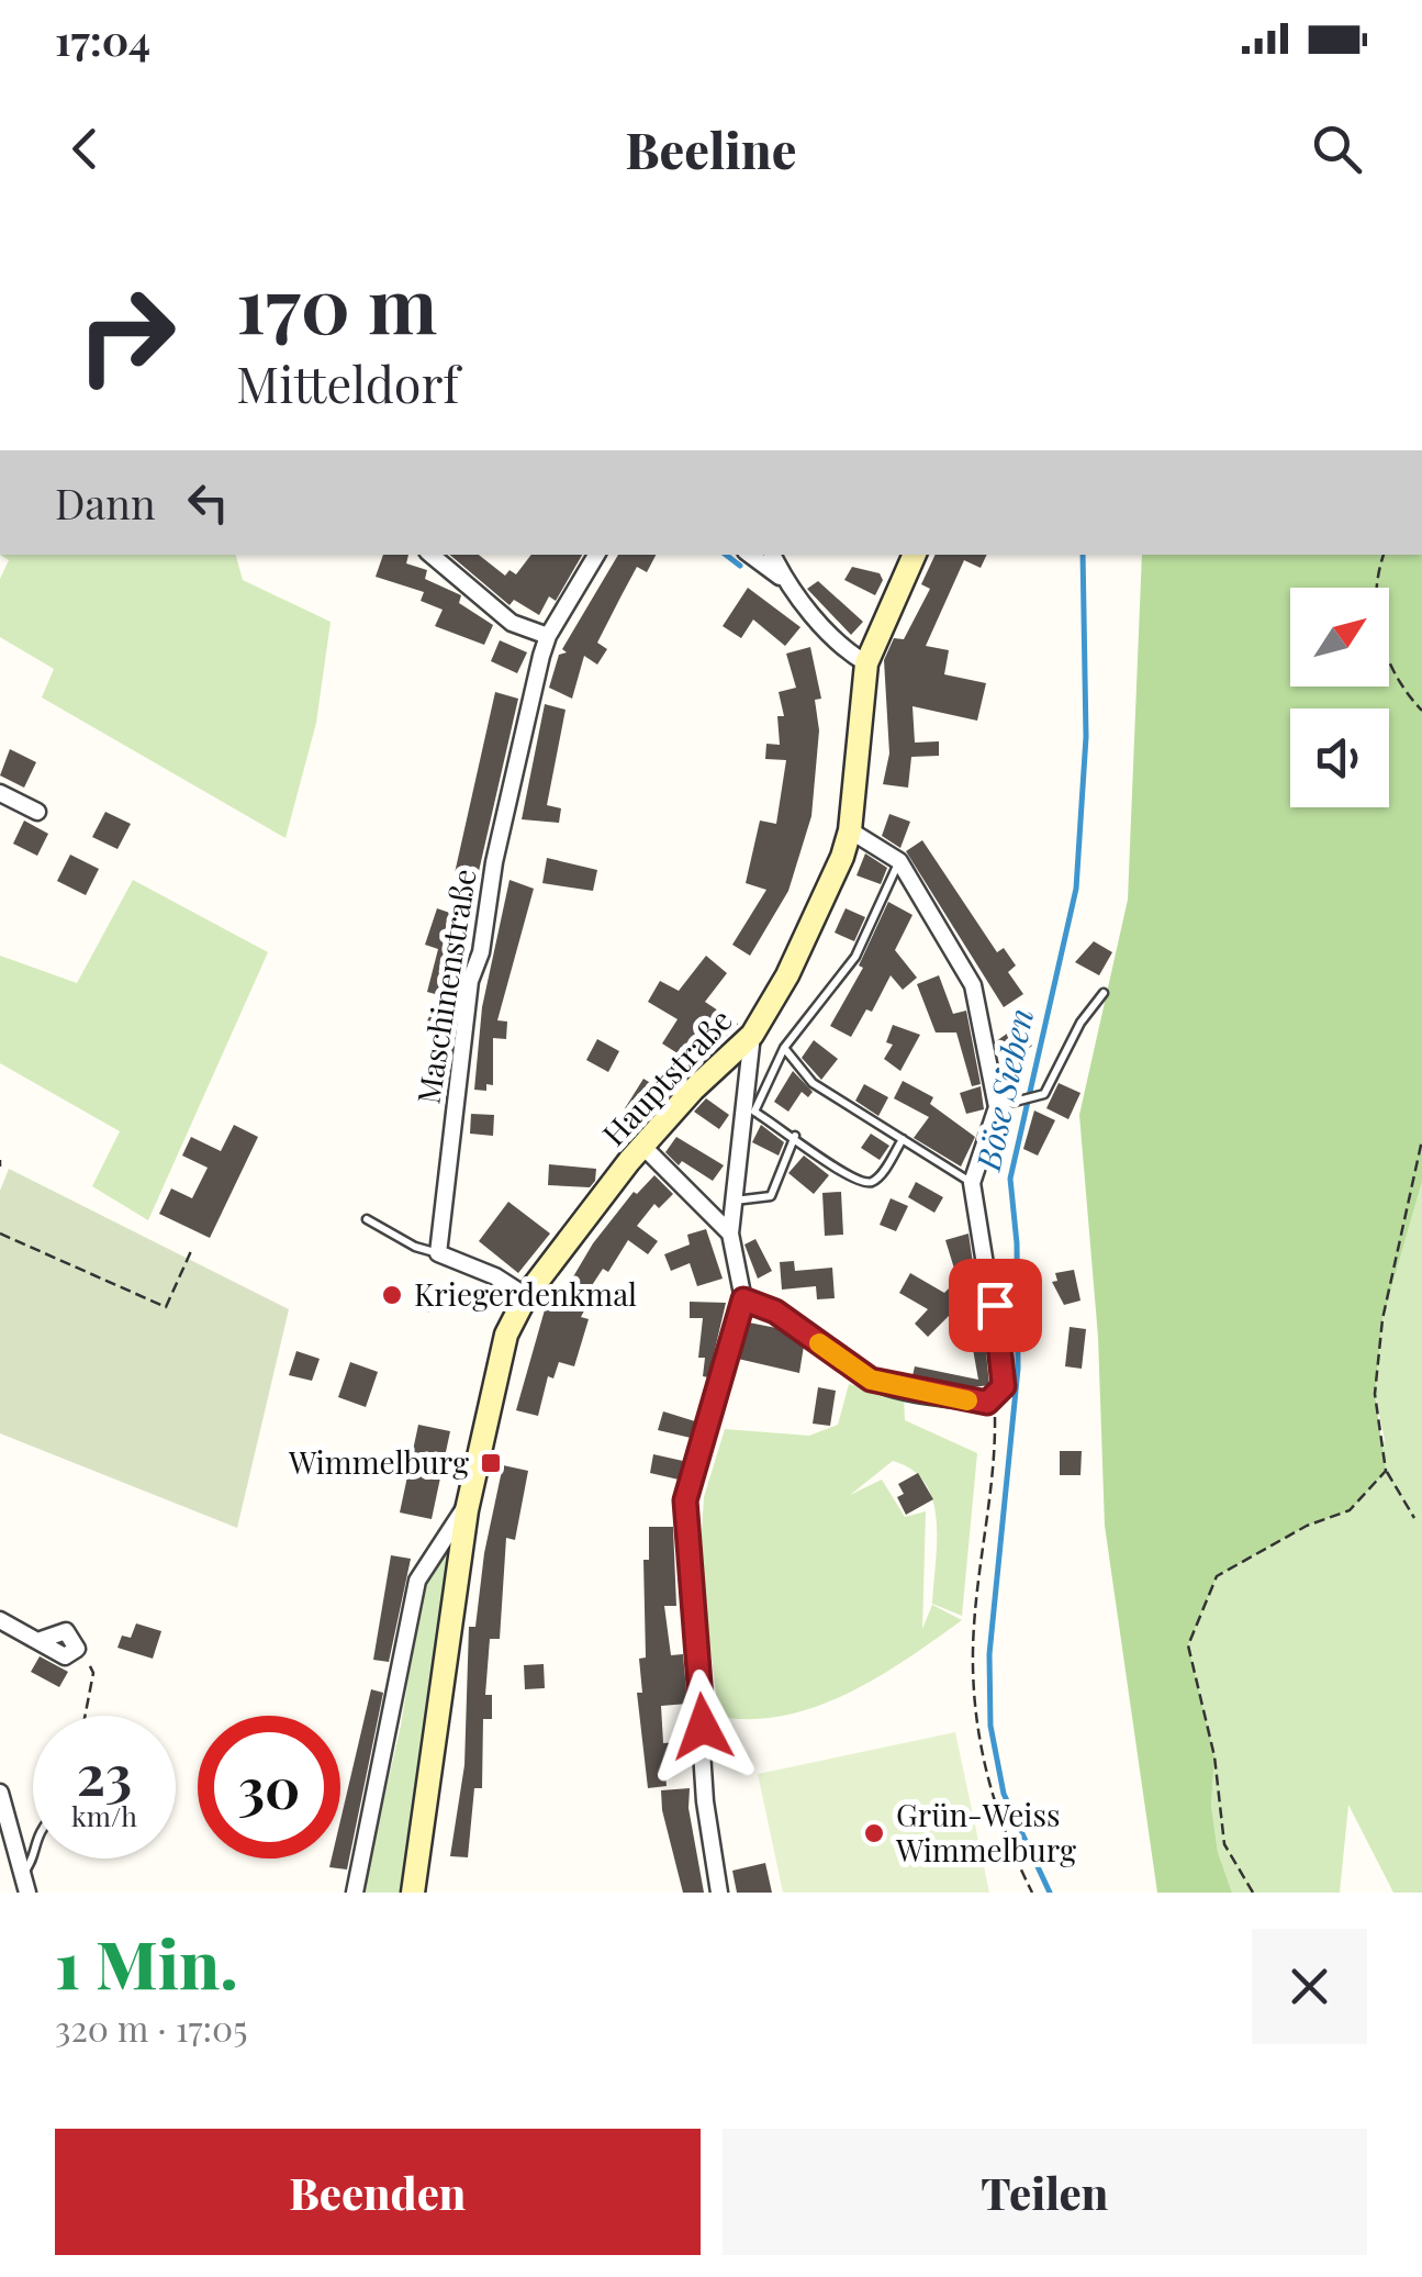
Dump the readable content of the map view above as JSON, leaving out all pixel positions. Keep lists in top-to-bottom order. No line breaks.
{"streets":{"main road":["Hauptstraße"],"street":["Maschinenstraße"]},"water":["Böse Sieben"],"places":{"other":["Kriegerdenkmal","Grün-Weiss Wimmelburg"],"transit":["Wimmelburg"]},"north":"top right","page":{"status":"17:04","header":"Beeline","turn":["170 m","Mitteldorf"],"then":"Dann","speed":"23 km/h","limit":"30","heading":["1 Min.","320 m · 17:05"],"buttons":["Beenden","Teilen"]}}
